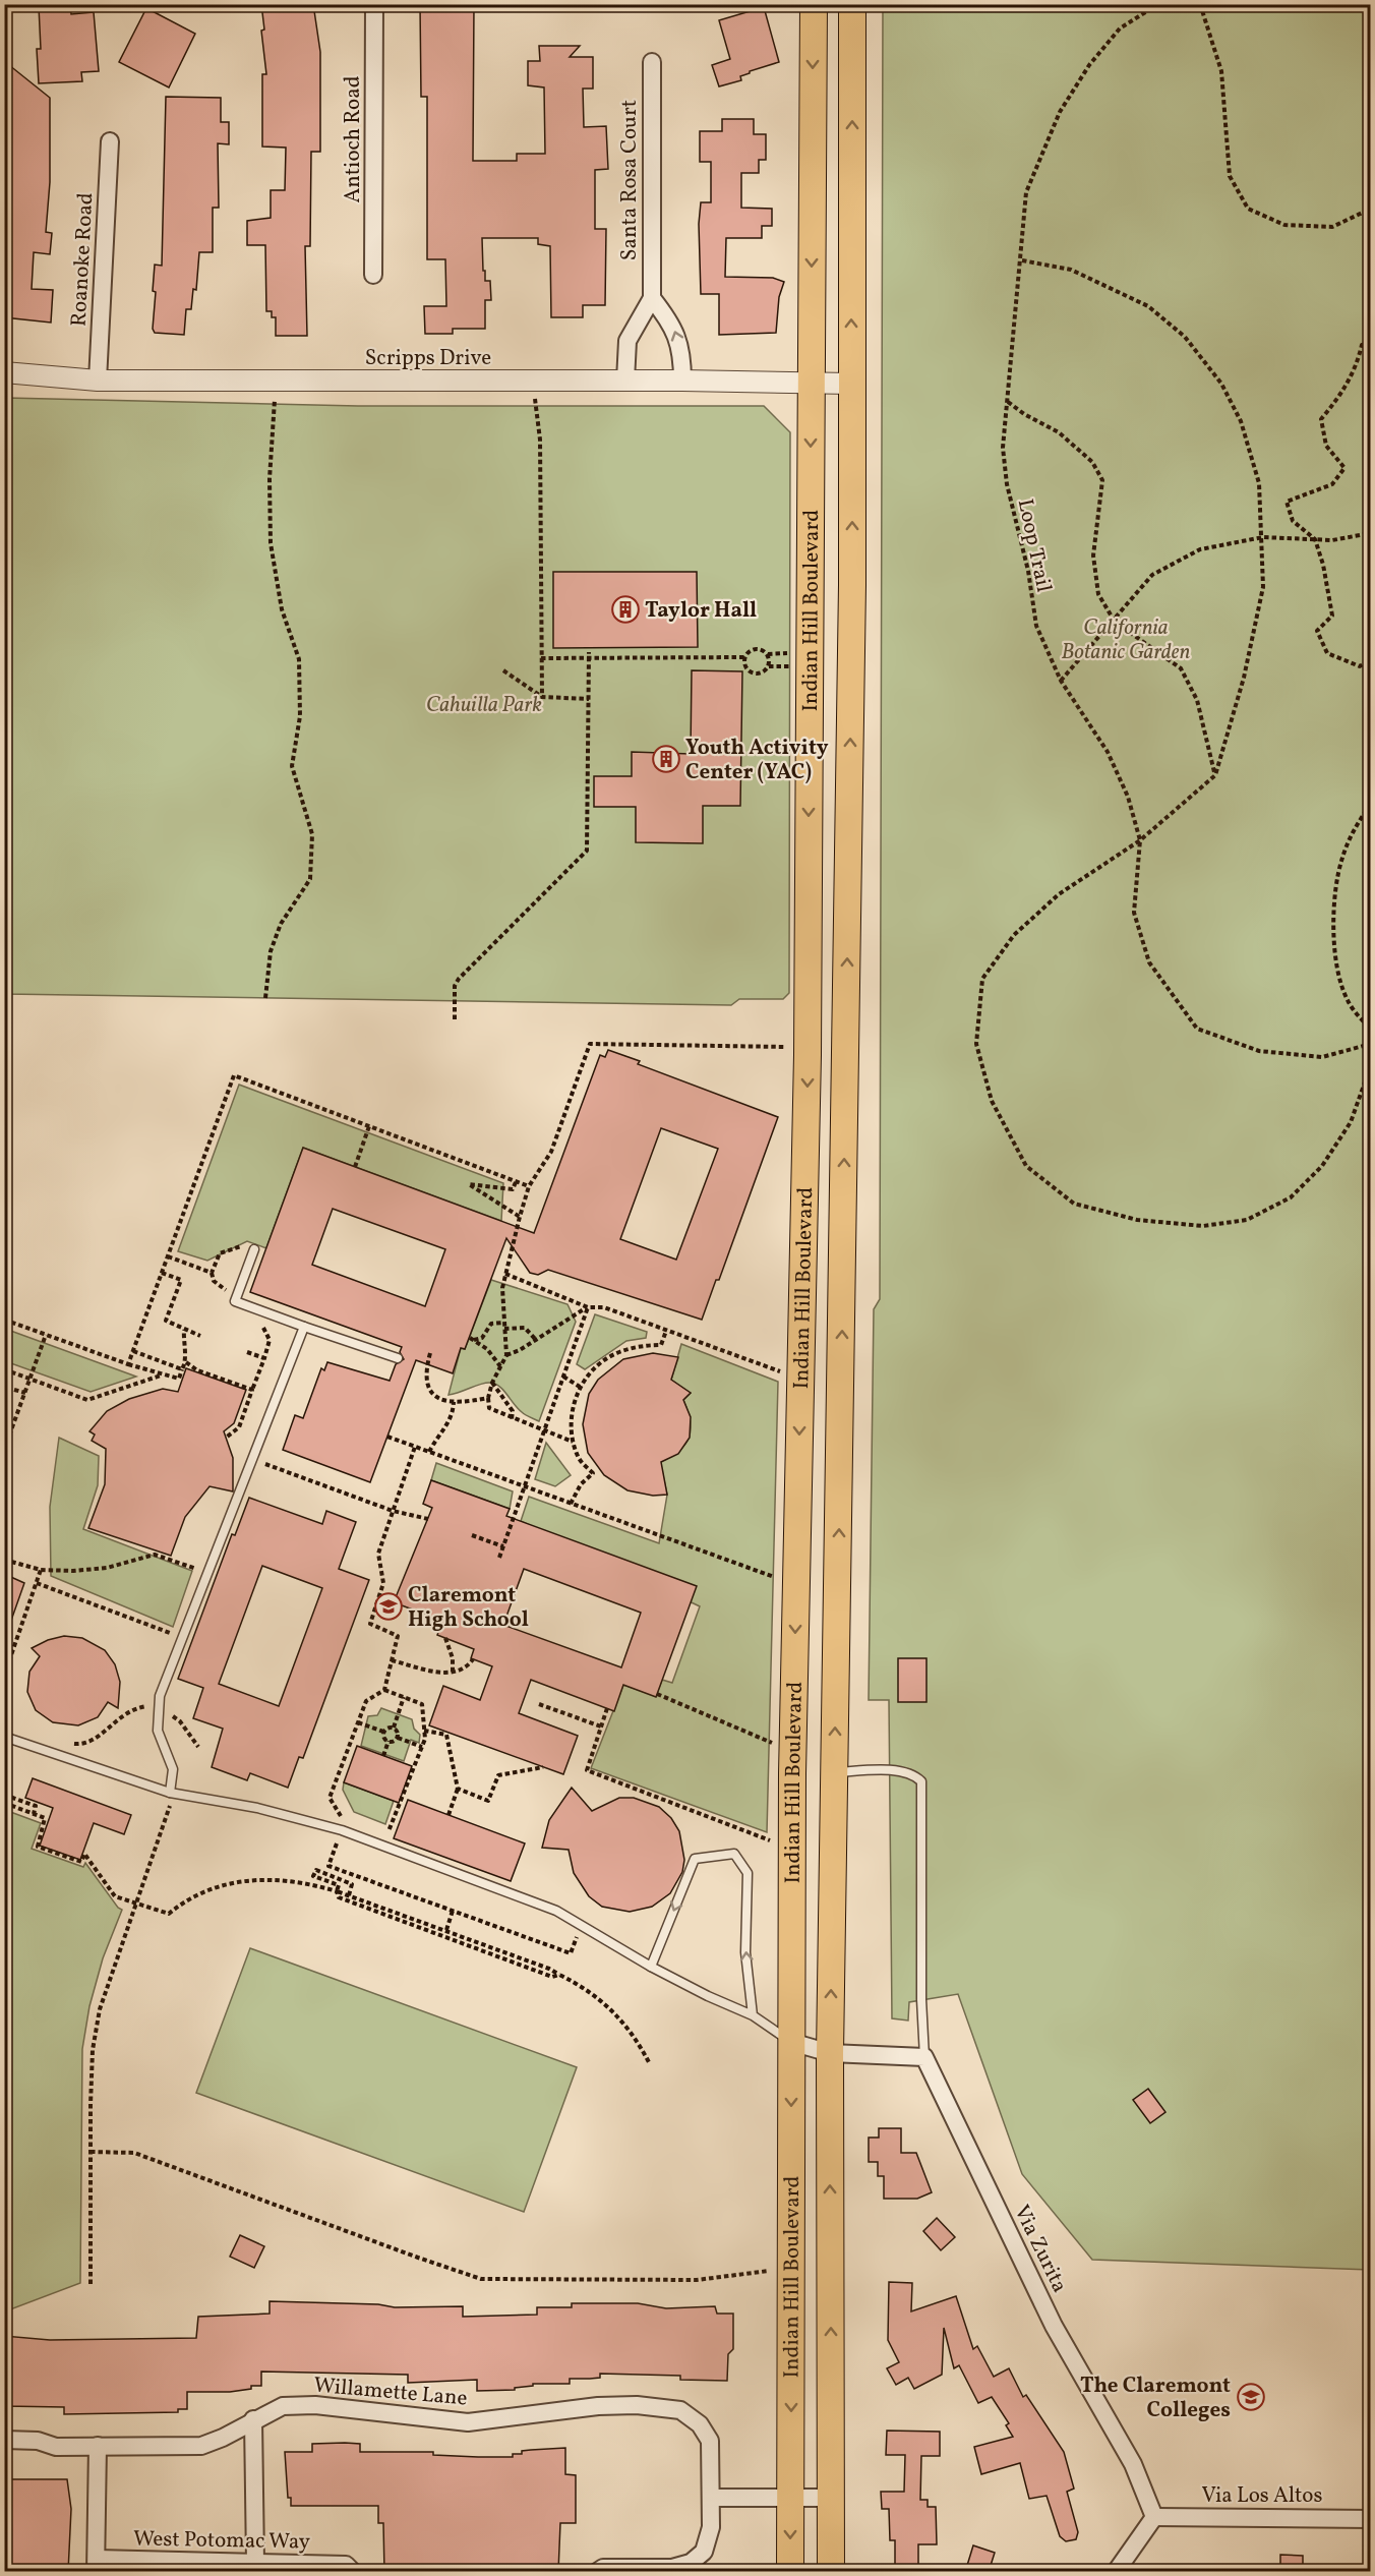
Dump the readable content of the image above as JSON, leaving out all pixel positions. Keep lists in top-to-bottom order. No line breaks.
{"streets":{"main road":["Indian Hill Boulevard"],"street":["Antioch Road","Santa Rosa Court","Roanoke Road","Scripps Drive","Via Zurita","Willamette Lane","Via Los Altos","West Potomac Way"],"path":["Loop Trail"]},"crossings":[["Santa Rosa Court","Scripps Drive"],["Roanoke Road","Scripps Drive"],["Scripps Drive","Indian Hill Boulevard"],["Via Zurita","Via Los Altos"]],"parks":["California Botanic Garden","Cahuilla Park"],"places":{"building":["Taylor Hall","Youth Activity Center (YAC)"],"school or university":["Claremont High School","The Claremont Colleges"]}}
